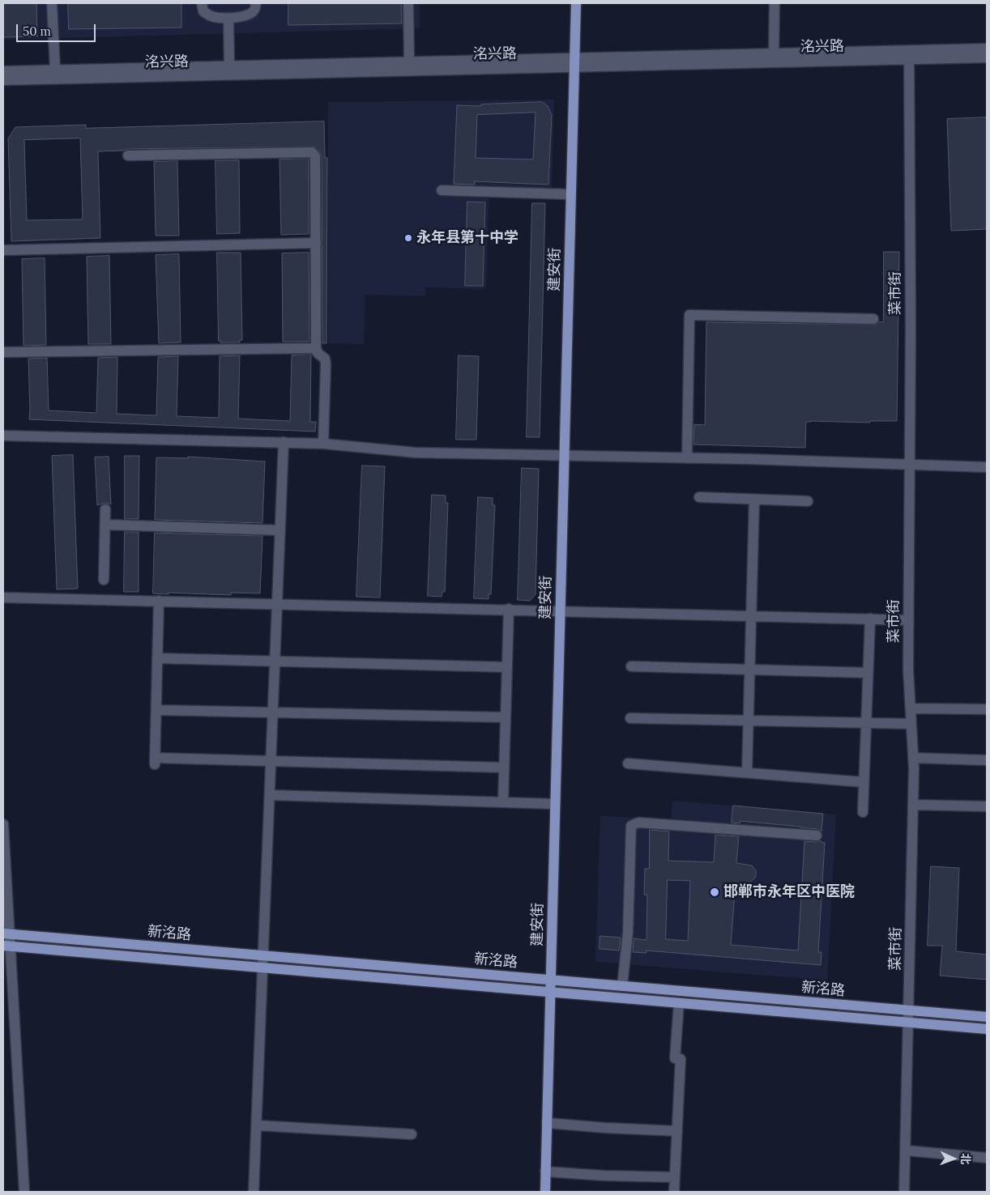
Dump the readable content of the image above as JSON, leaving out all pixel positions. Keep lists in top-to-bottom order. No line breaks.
{"streets":{"main road":["建安街","新洺路"],"street":["洺兴路","菜市街"]},"crossings":[["洺兴路","建安街"],["洺兴路","菜市街"],["建安街","新洺路"],["菜市街","新洺路"]],"places":["永年县第十中学","邯郸市永年区中医院"],"scale_bar":"50 m","north":"right"}
